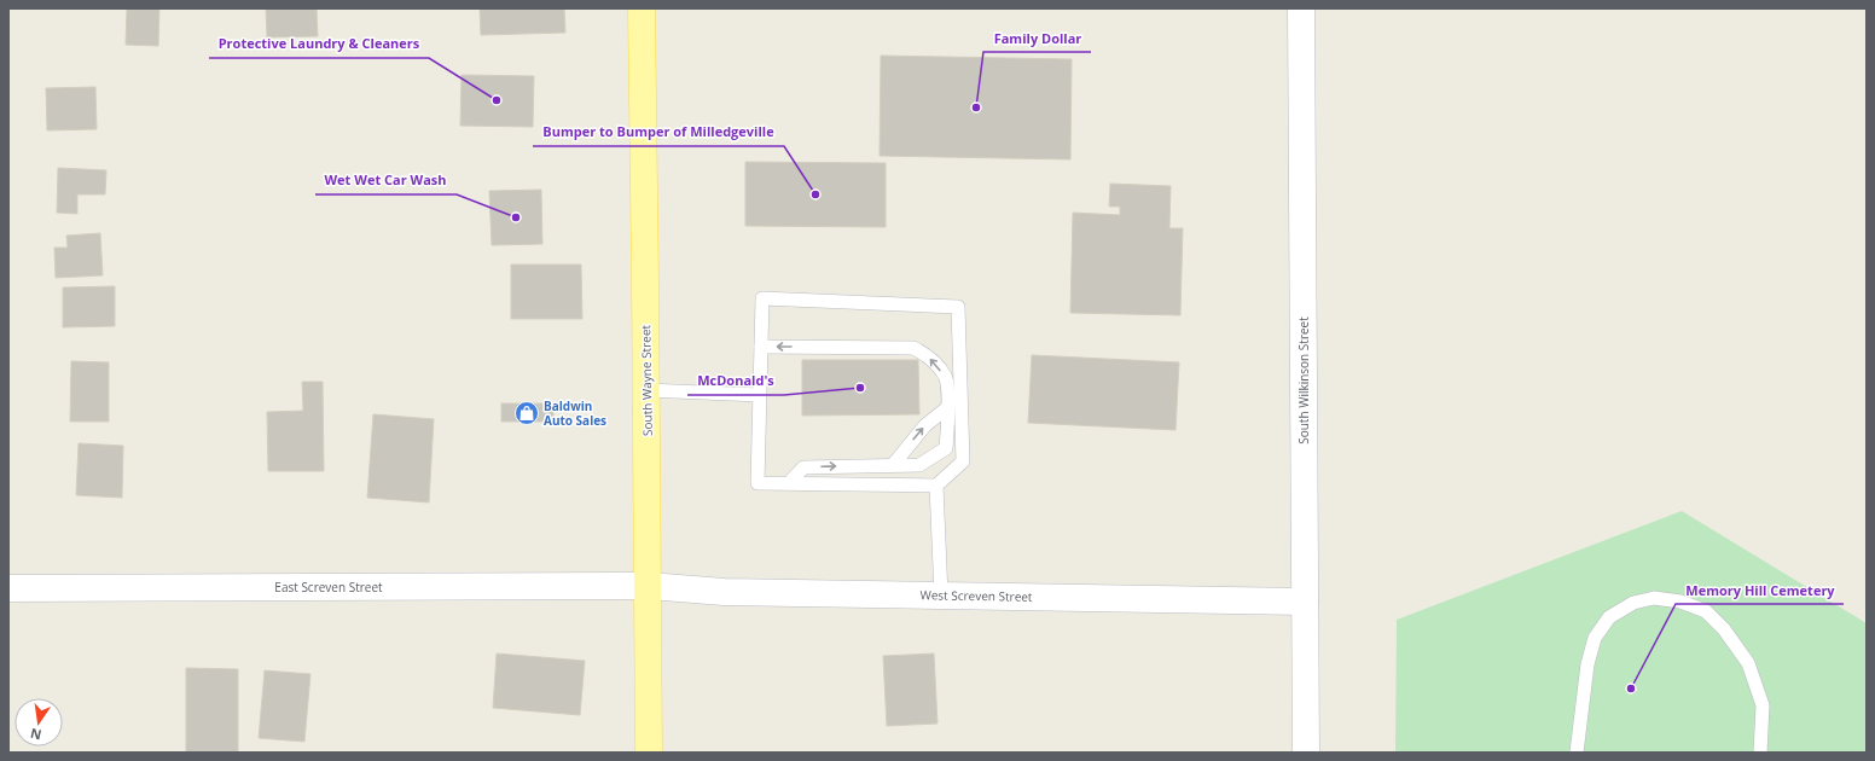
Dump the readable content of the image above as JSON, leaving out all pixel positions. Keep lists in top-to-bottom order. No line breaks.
{"streets":{"main road":["South Wayne Street"],"street":["South Wilkinson Street","East Screven Street","West Screven Street"]},"crossings":[["South Wayne Street","East Screven Street"],["South Wayne Street","West Screven Street"],["South Wilkinson Street","West Screven Street"],["East Screven Street","West Screven Street"]],"places":{"other":["Protective Laundry & Cleaners","Family Dollar","Bumper to Bumper of Milledgeville","Wet Wet Car Wash","McDonald's","Memory Hill Cemetery"],"shop":["Baldwin Auto Sales"]},"north":"bottom"}
